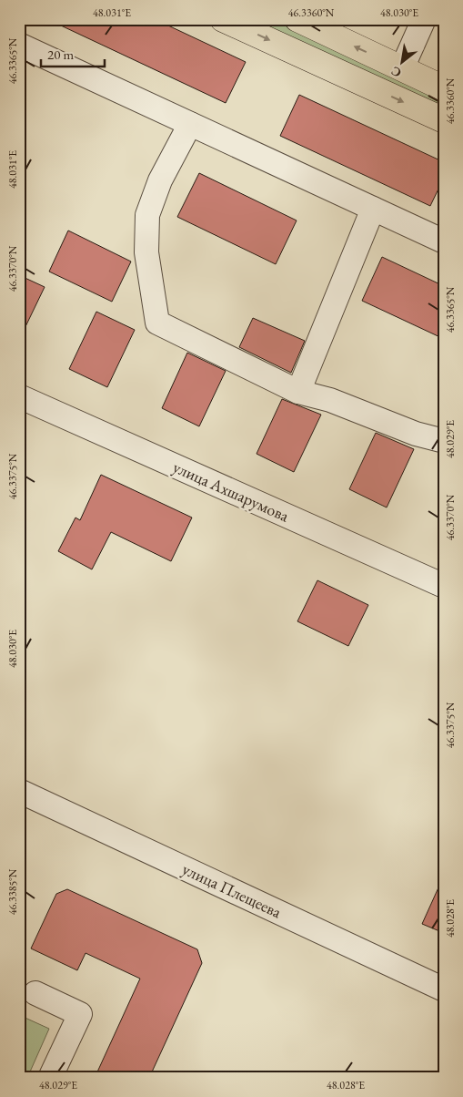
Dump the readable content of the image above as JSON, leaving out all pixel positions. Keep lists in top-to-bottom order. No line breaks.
{"streets":{"street":["улица Ахшарумова","улица Плещеева"]},"scale_bar":"20 m","north":"bottom left","coordinates":["48.031°E","46.3360°N","48.030°E","46.3365°N","46.3370°N","48.029°E","46.3375°N","46.3385°N","48.028°E"]}
